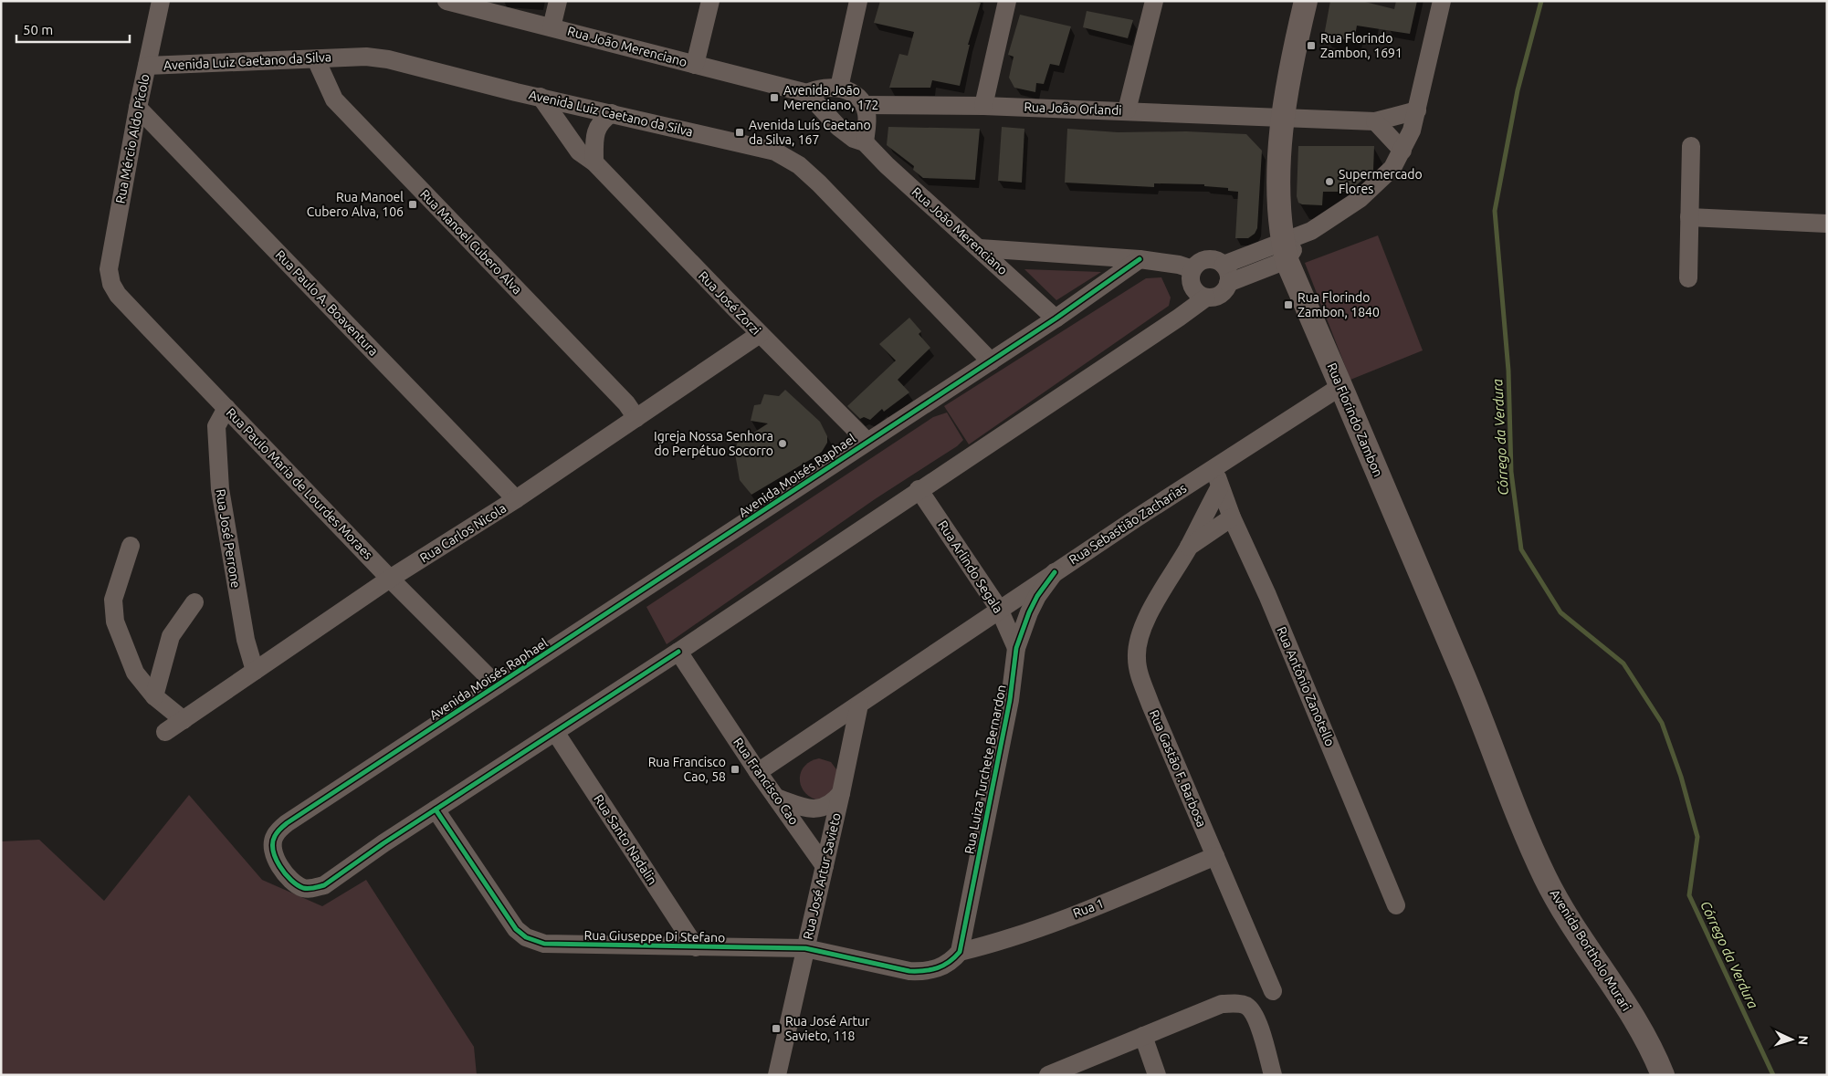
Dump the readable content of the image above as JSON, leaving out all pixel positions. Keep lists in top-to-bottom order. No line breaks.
{"streets":{"main road":["Rua Florindo Zambon","Avenida Bortholo Murari"],"street":["Rua João Merenciano","Avenida Luiz Caetano da Silva","Rua João Orlandi","Rua Mércio Aldo Pícolo","Rua Manoel Cubero Alva","Rua Paulo A. Boaventura","Rua José Zorzi","Avenida Moisés Raphael","Rua Paulo Maria de Lourdes Moraes","Rua Sebastião Zacharias","Rua Carlos Nicola","Rua José Perrone","Rua Arlindo Segala","Rua Antônio Zanotello","Rua Gastão F. Barbosa","Rua Luiza Turchete Bernardon","Rua Francisco Cao","Rua Santo Nadalin","Rua José Artur Savieto","Rua 1","Rua Giuseppe Di Stefano"]},"crossings":[["Rua João Merenciano","Avenida Moisés Raphael"],["Avenida Luiz Caetano da Silva","Rua Mércio Aldo Pícolo"],["Avenida Luiz Caetano da Silva","Rua Manoel Cubero Alva"],["Avenida Luiz Caetano da Silva","Rua José Zorzi"],["Avenida Luiz Caetano da Silva","Avenida Moisés Raphael"],["Rua João Orlandi","Rua Florindo Zambon"],["Rua Mércio Aldo Pícolo","Rua Paulo A. Boaventura"],["Rua Mércio Aldo Pícolo","Rua Paulo Maria de Lourdes Moraes"],["Rua Manoel Cubero Alva","Rua Carlos Nicola"],["Rua Paulo A. Boaventura","Rua Carlos Nicola"],["Rua José Zorzi","Avenida Moisés Raphael"],["Rua José Zorzi","Rua Carlos Nicola"],["Rua Florindo Zambon","Rua Sebastião Zacharias"],["Rua Florindo Zambon","Avenida Bortholo Murari"],["Avenida Moisés Raphael","Rua Paulo Maria de Lourdes Moraes"],["Avenida Moisés Raphael","Rua Arlindo Segala"],["Avenida Moisés Raphael","Rua Francisco Cao"],["Avenida Moisés Raphael","Rua Santo Nadalin"],["Avenida Moisés Raphael","Rua Giuseppe Di Stefano"],["Rua Paulo Maria de Lourdes Moraes","Rua Carlos Nicola"],["Rua Paulo Maria de Lourdes Moraes","Rua José Perrone"],["Rua Sebastião Zacharias","Rua Arlindo Segala"],["Rua Sebastião Zacharias","Rua Antônio Zanotello"],["Rua Sebastião Zacharias","Rua Luiza Turchete Bernardon"],["Rua Sebastião Zacharias","Rua Francisco Cao"],["Rua Sebastião Zacharias","Rua José Artur Savieto"],["Rua Carlos Nicola","Rua José Perrone"],["Rua Arlindo Segala","Rua Luiza Turchete Bernardon"],["Rua Antônio Zanotello","Rua Gastão F. Barbosa"],["Rua Gastão F. Barbosa","Rua 1"],["Rua Luiza Turchete Bernardon","Rua 1"],["Rua Luiza Turchete Bernardon","Rua Giuseppe Di Stefano"],["Rua Francisco Cao","Rua José Artur Savieto"],["Rua Santo Nadalin","Rua Giuseppe Di Stefano"],["Rua José Artur Savieto","Rua Giuseppe Di Stefano"],["Rua 1","Rua Giuseppe Di Stefano"]],"water":["Córrego da Verdura"],"places":{"transit":["Rua Florindo Zambon, 1691","Avenida João Merenciano, 172","Avenida Luís Caetano da Silva, 167","Rua Manoel Cubero Alva, 106","Rua Florindo Zambon, 1840","Rua Francisco Cao, 58","Rua José Artur Savieto, 118"],"other":["Supermercado Flores","Igreja Nossa Senhora do Perpétuo Socorro"]},"scale_bar":"50 m","north":"right"}
